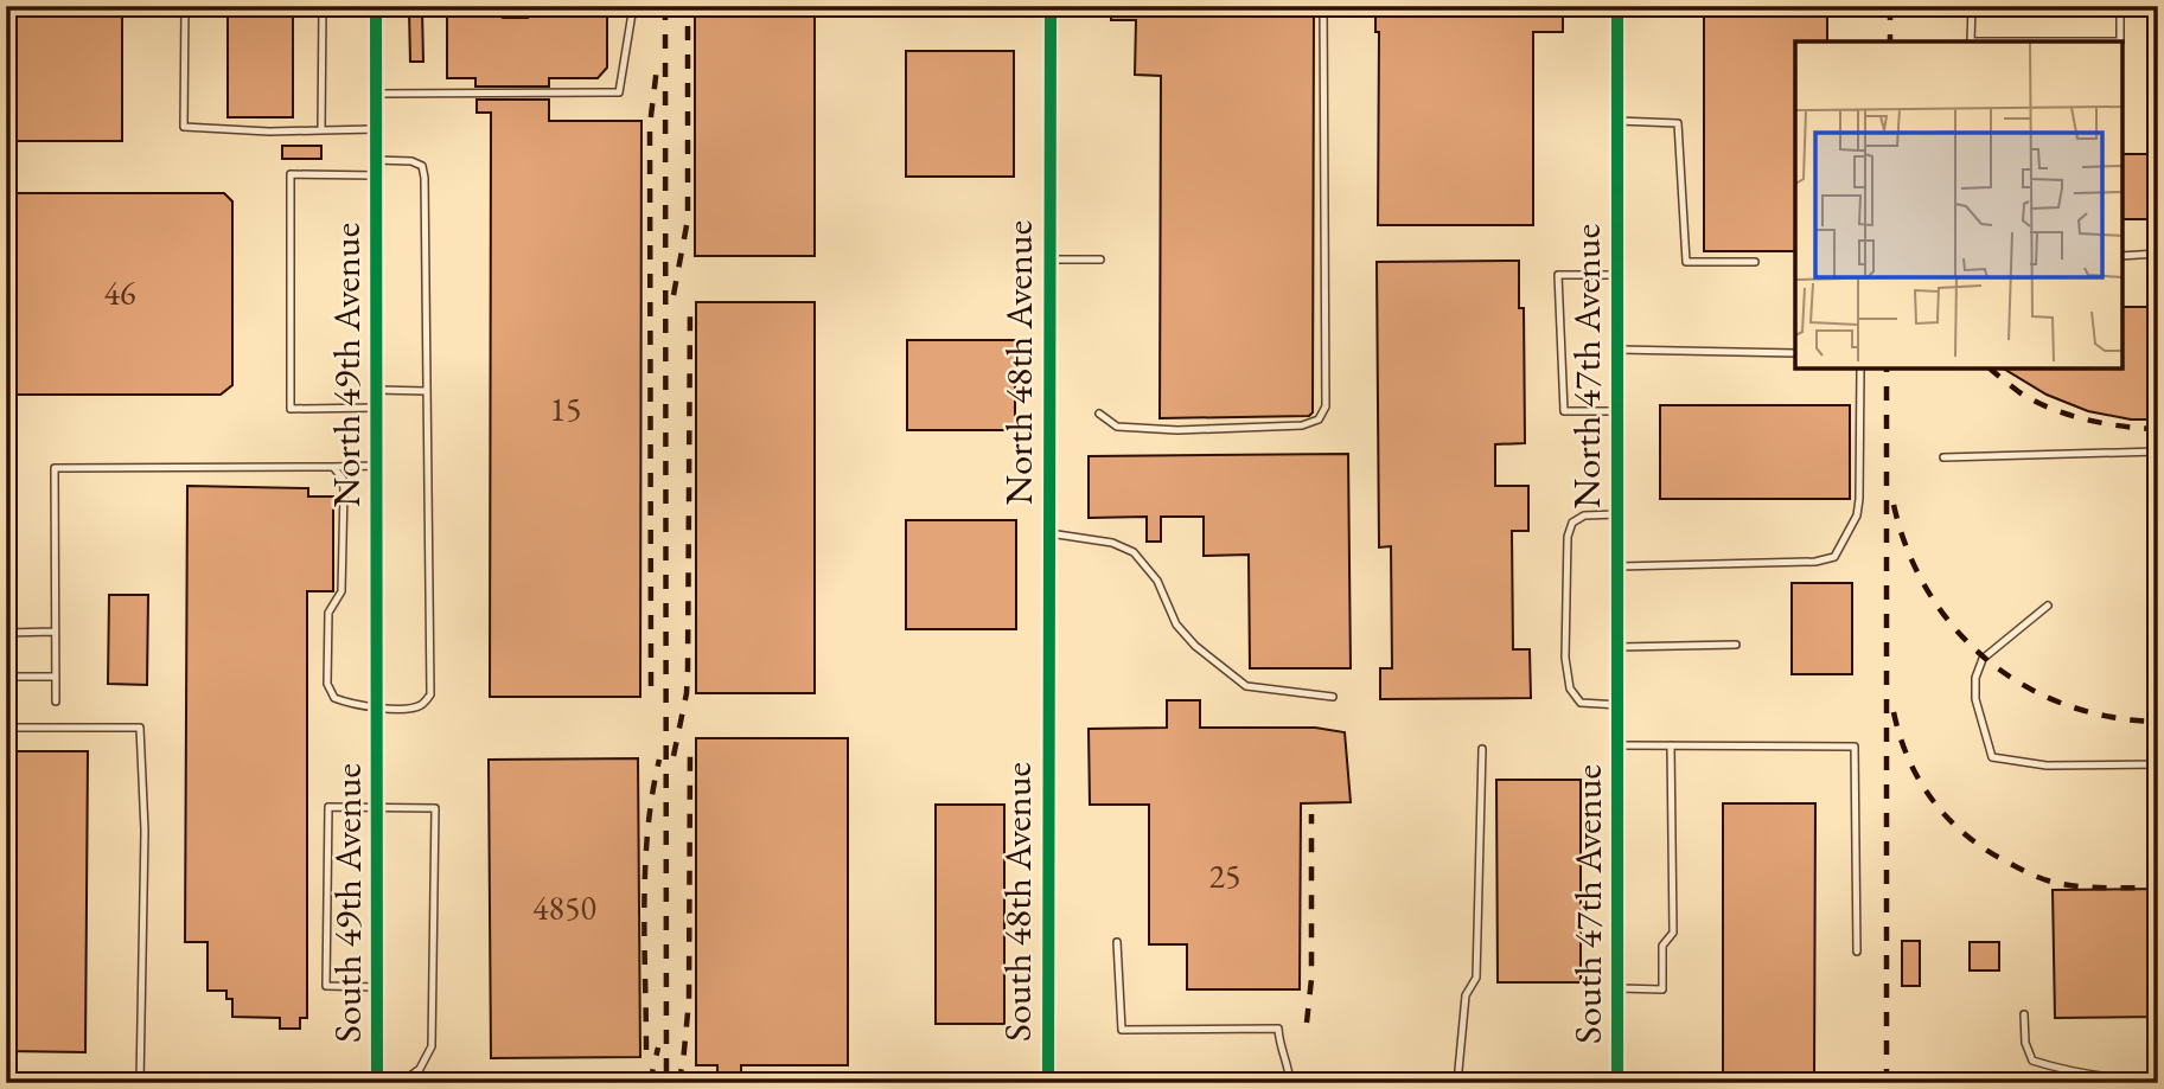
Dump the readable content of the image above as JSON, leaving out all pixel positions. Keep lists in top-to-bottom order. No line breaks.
{"streets":{"street":["North 48th Avenue","North 49th Avenue","North 47th Avenue","South 48th Avenue","South 49th Avenue","South 47th Avenue"]},"crossings":[["North 48th Avenue","South 48th Avenue"],["North 49th Avenue","South 49th Avenue"],["North 47th Avenue","South 47th Avenue"]],"house_numbers":["46","15","25","4850"]}
